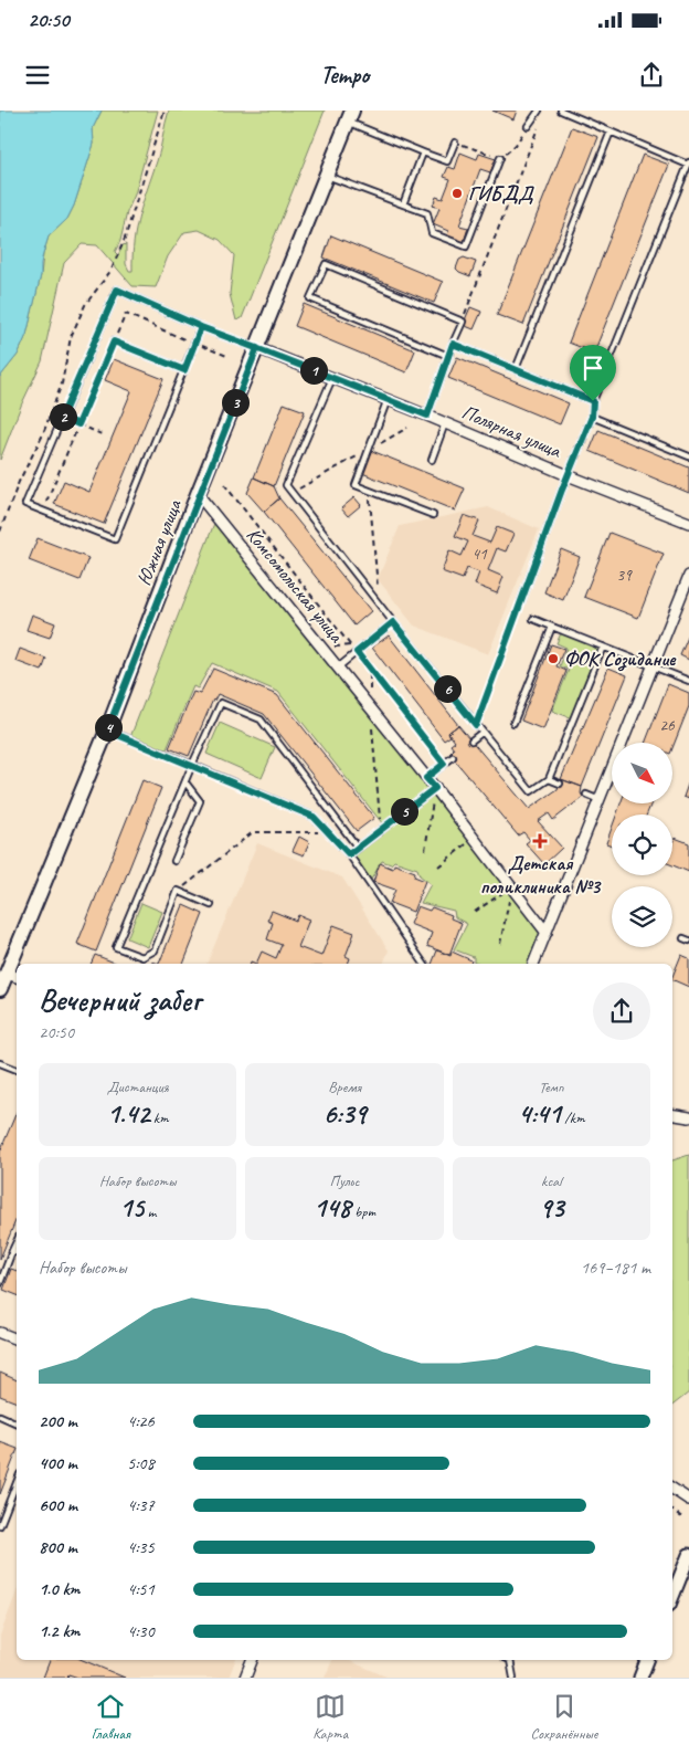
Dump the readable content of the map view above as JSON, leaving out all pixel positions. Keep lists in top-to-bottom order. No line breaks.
{"streets":{"main road":["Южная улица"],"street":["Полярная улица","Комсомольская улица"]},"crossings":[["Полярная улица","Южная улица"],["Южная улица","Комсомольская улица"]],"places":{"other":["ГИБДД","ФОК Созидание"],"health":["Детская поликлиника №3"]},"house_numbers":["41","39","26"],"north":"bottom right","page":{"status":"20:50","header":"Tempo","pins":["1","3","2","6","4","5"],"heading":["Вечерний забег","20:50"],"stats":[["Дистанция","1.42 km"],["Время","6:39"],["Темп","4:41 /km"],["Набор высоты","15 m"],["Пульс","148 bpm"],["kcal","93"]],"chart":["Набор высоты","169–181 m"],"list":[{"name":"200 m","note":"4:26"},{"name":"400 m","note":"5:08"},{"name":"600 m","note":"4:37"},{"name":"800 m","note":"4:35"},{"name":"1.0 km","note":"4:51"},{"name":"1.2 km","note":"4:30"}],"tabs":["Главная","Карта","Сохранённые"]}}
